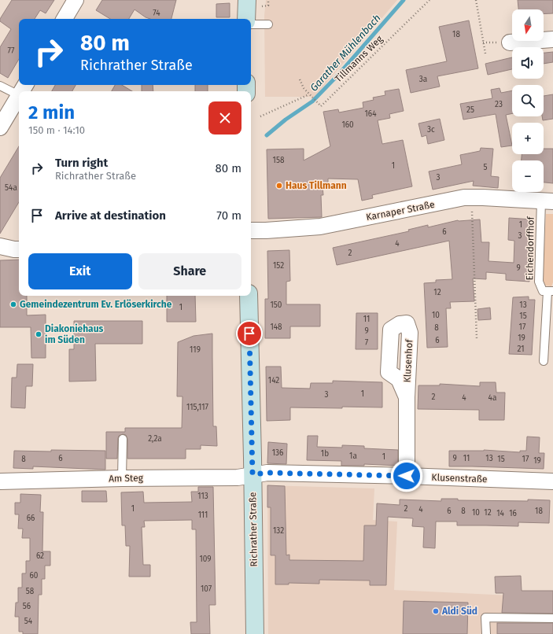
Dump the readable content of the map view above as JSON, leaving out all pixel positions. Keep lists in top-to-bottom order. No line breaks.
{"streets":{"main road":["Richrather Straße"],"street":["Karnaper Straße","Am Steg","Klusenstraße"],"lane":["Eichendorffhof"],"path":["Tillmanns Weg"]},"crossings":[["Karnaper Straße","Eichendorffhof"],["Am Steg","Klusenstraße"],["Am Steg","Richrather Straße"],["Klusenstraße","Richrather Straße"]],"water":["Garather Mühlenbach"],"places":["Haus Tillmann","Gemeindezentrum Ev. Erlöserkirche","Diakoniehaus im Süden","Aldi Süd"],"house_numbers":["74","18","77","3a","23","25","164","160","3c","158","1","5","3","54a","1","6","3","4","2","152","9","12","150","13","1","10","15","11","148","17","8","9","19","6","7","21","119","142","1","3","2","4","4a","115,117","2,2a","136","1b","1a","1","6","9","11","13","8","15","17","19","113","1","2","4","6","8","18","10","12","14","16","111","66","132","62","109","60","107","58","56","54"],"north":"bottom","page":{"map_buttons":["+","−"],"turn":["80 m","Richrather Straße"],"heading":["2 min","150 m · 14:10"],"list":[{"name":"Turn right","note":"Richrather Straße","value":"80 m"},{"name":"Arrive at destination","value":"70 m"}],"buttons":["Exit","Share"]}}
